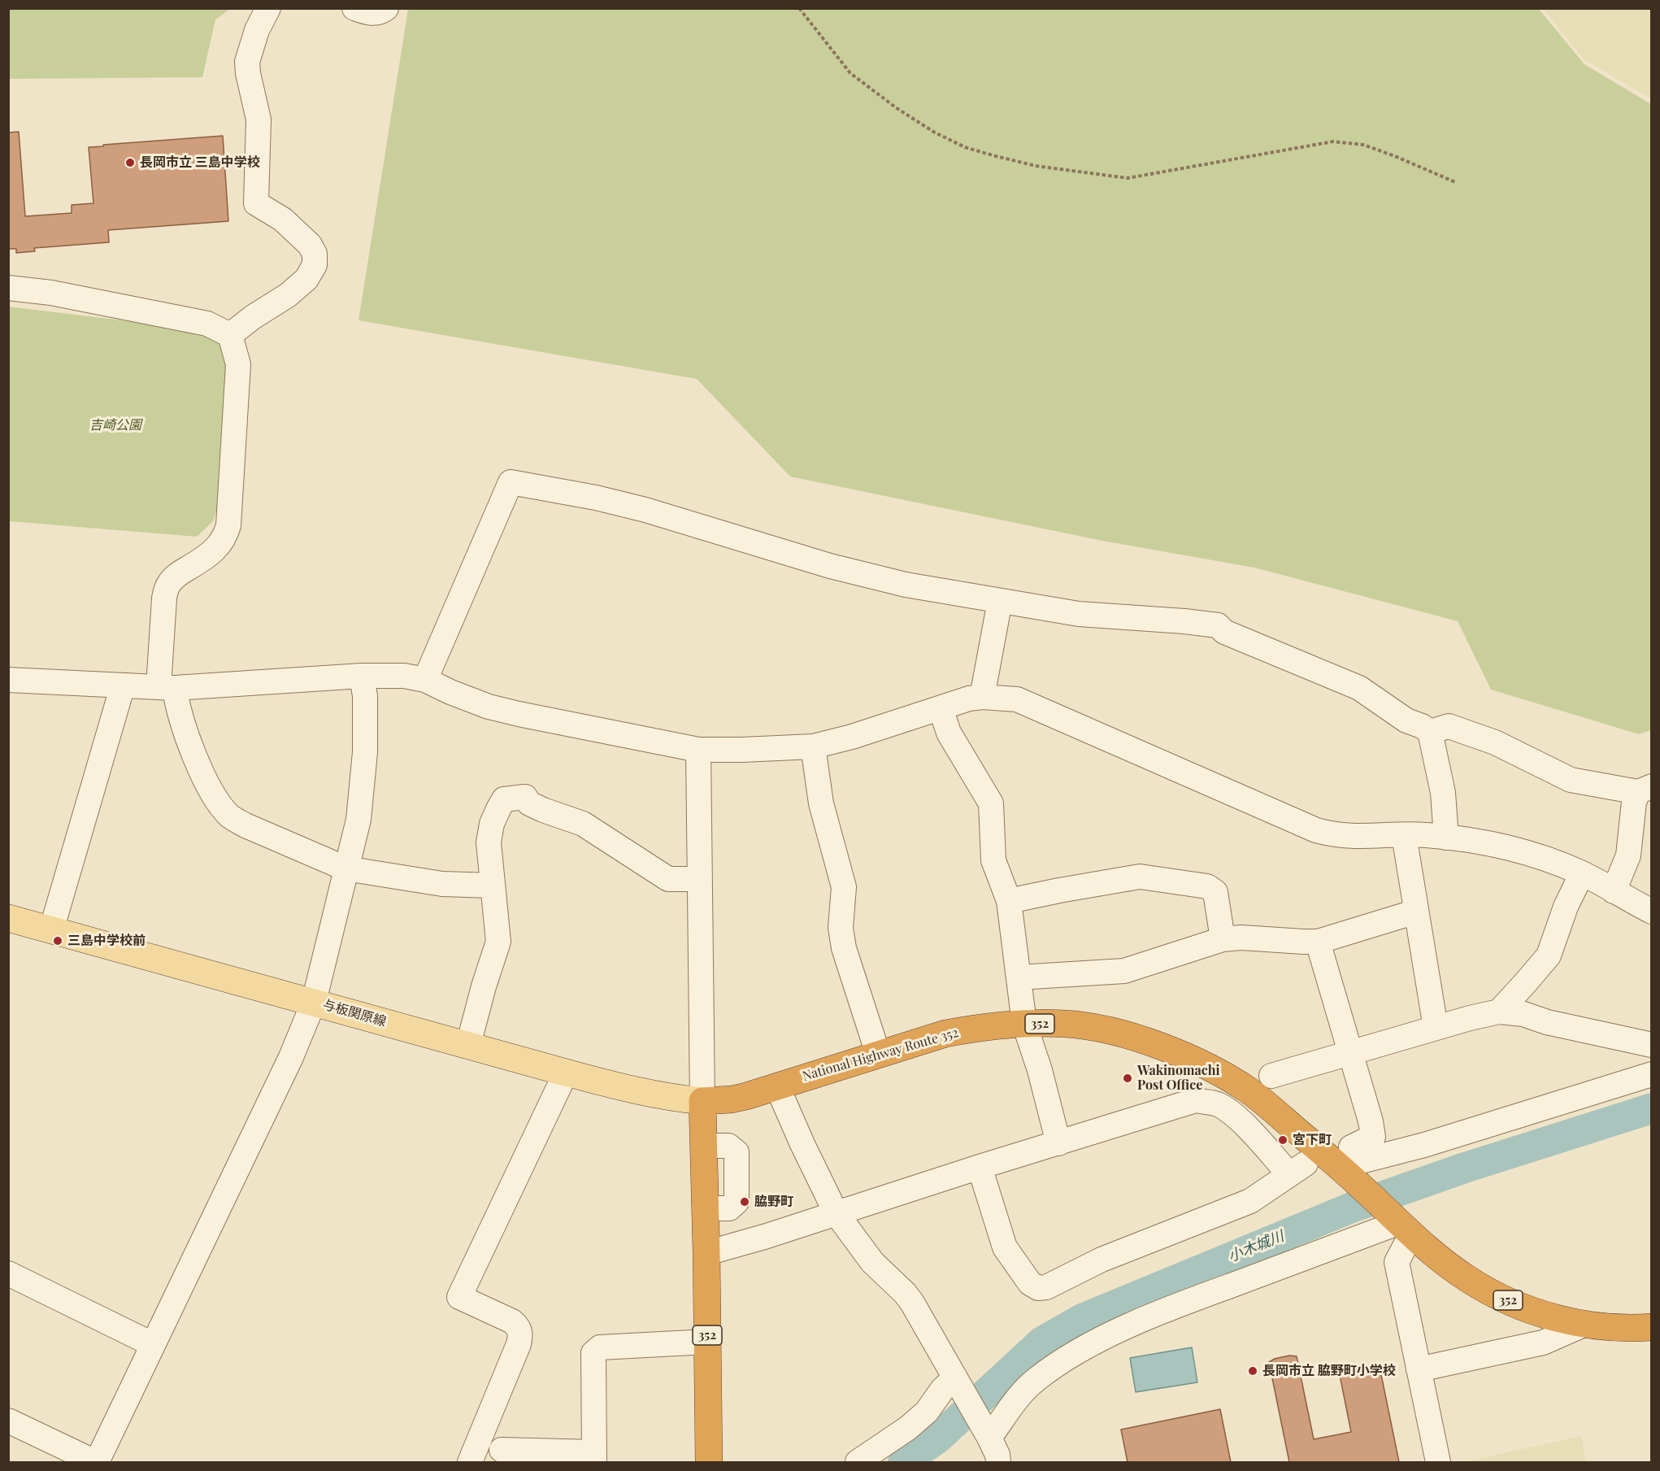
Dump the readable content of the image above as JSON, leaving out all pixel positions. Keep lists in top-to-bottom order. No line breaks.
{"streets":{"highway":["352","National Highway Route 352"],"main road":["与板関原線"]},"crossings":[["与板関原線","352"],["与板関原線","National Highway Route 352"],["352","National Highway Route 352"]],"water":["小木城川"],"parks":["吉崎公園"],"places":["長岡市立 三島中学校","三島中学校前","Wakinomachi Post Office","宮下町","脇野町","長岡市立 脇野町小学校"]}
